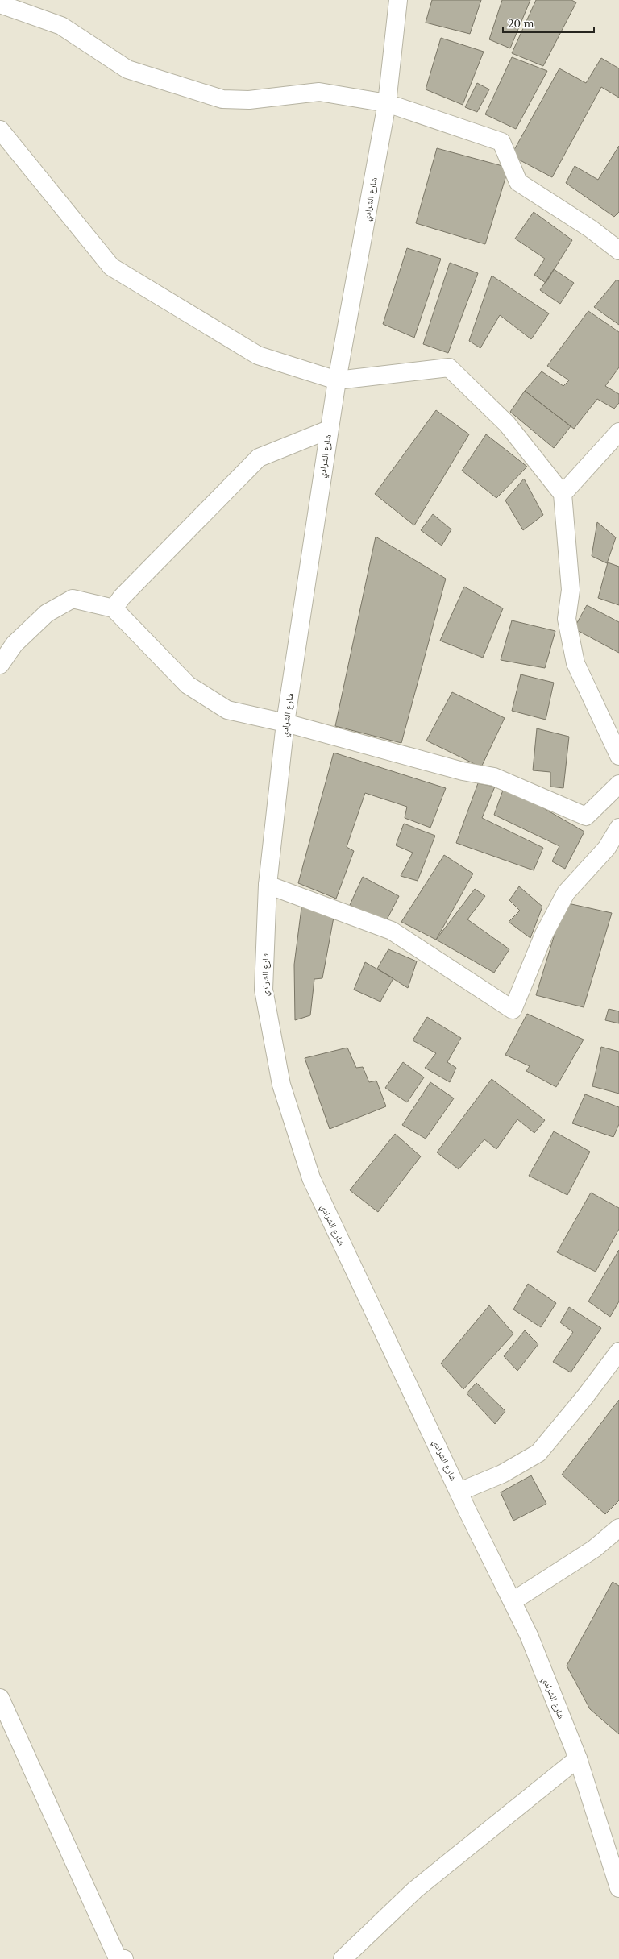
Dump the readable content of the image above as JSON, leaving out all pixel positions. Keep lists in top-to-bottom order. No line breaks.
{"streets":{"street":["شارع الشرادي"]},"scale_bar":"20 m"}
